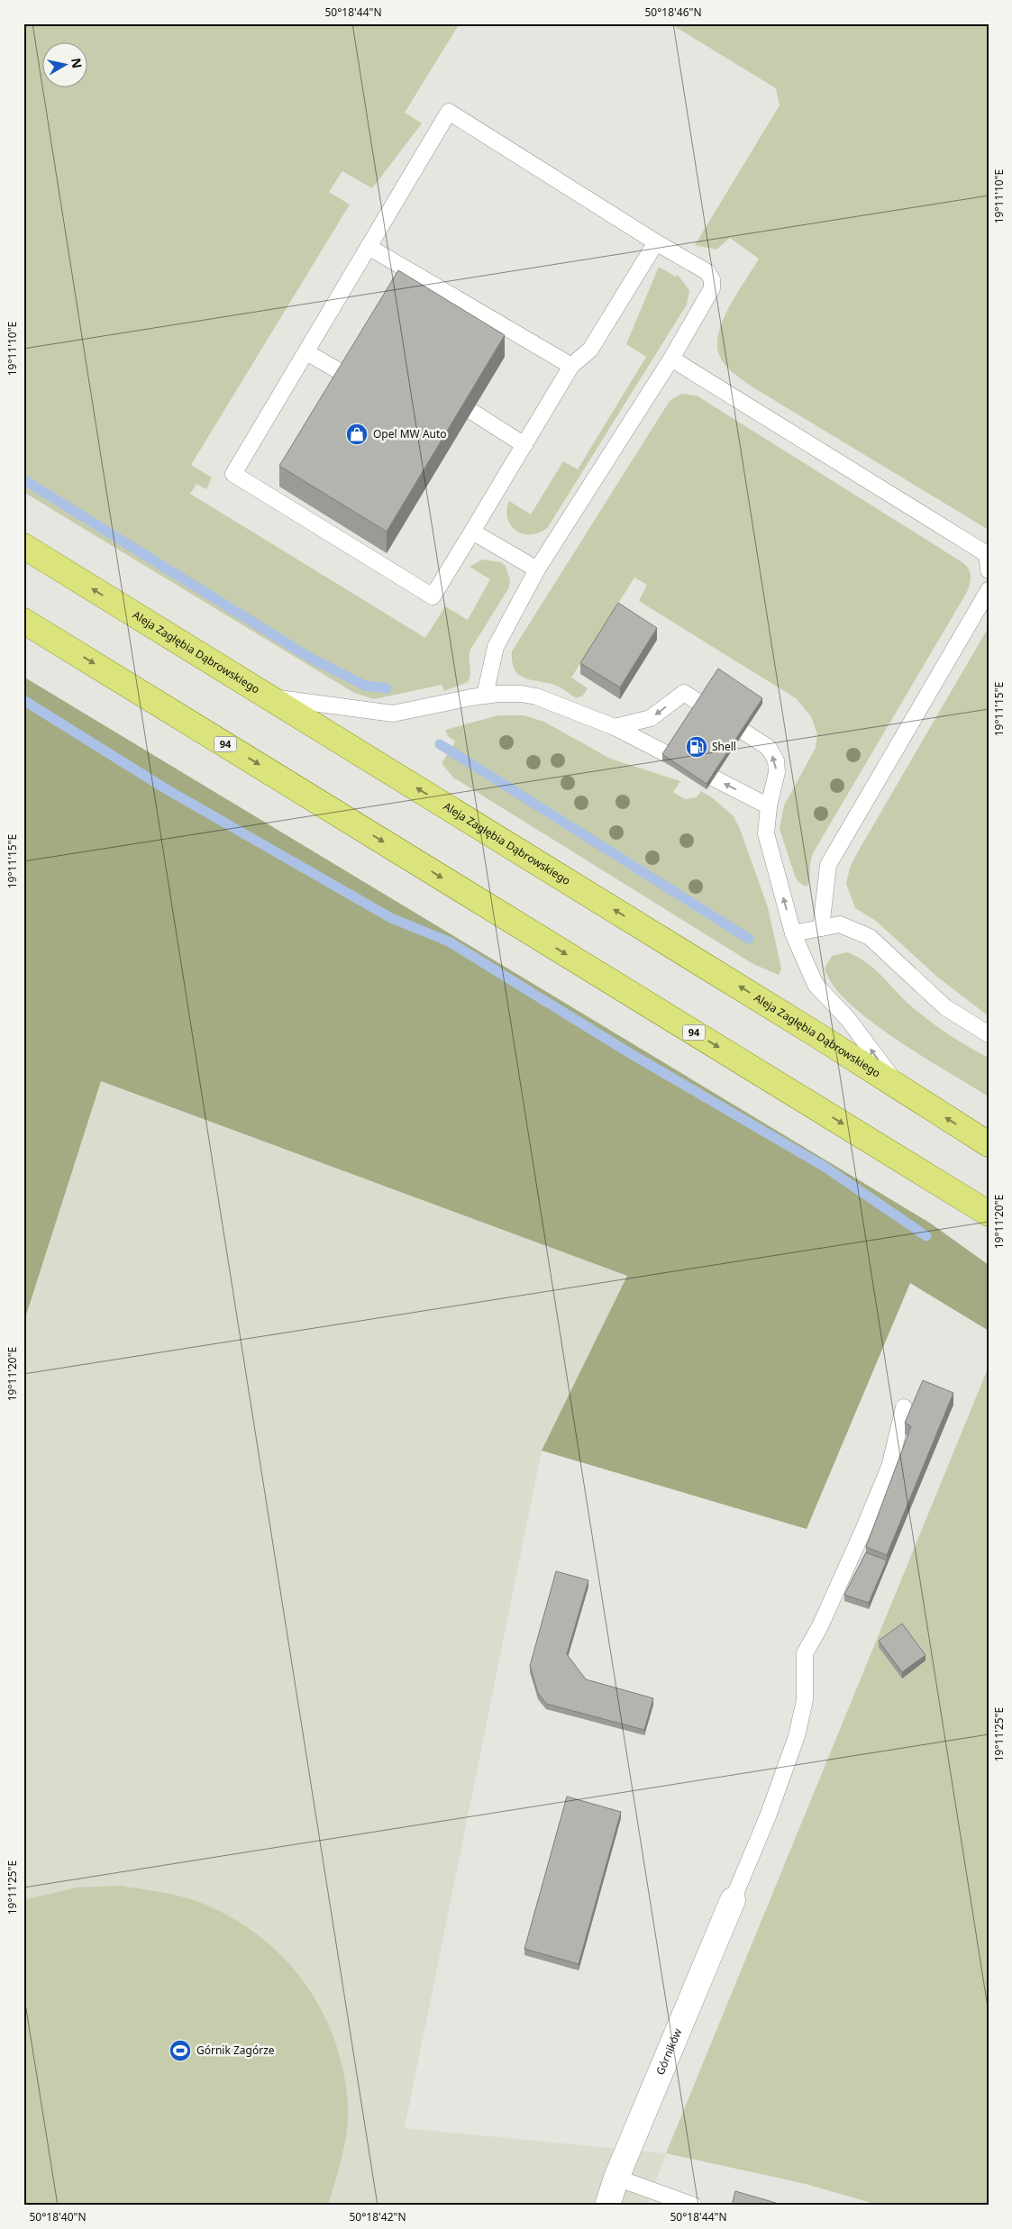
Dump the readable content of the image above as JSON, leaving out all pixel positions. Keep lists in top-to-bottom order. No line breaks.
{"streets":{"main road":["Aleja Zagłębia Dąbrowskiego","94"],"street":["Górników"]},"places":{"shop":["Opel MW Auto"],"fuel station":["Shell"],"sports":["Górnik Zagórze"]},"north":"right","coordinates":["50°18'44\"N","50°18'46\"N","19°11'10\"E","19°11'15\"E","19°11'20\"E","19°11'25\"E","50°18'40\"N","50°18'42\"N"]}
